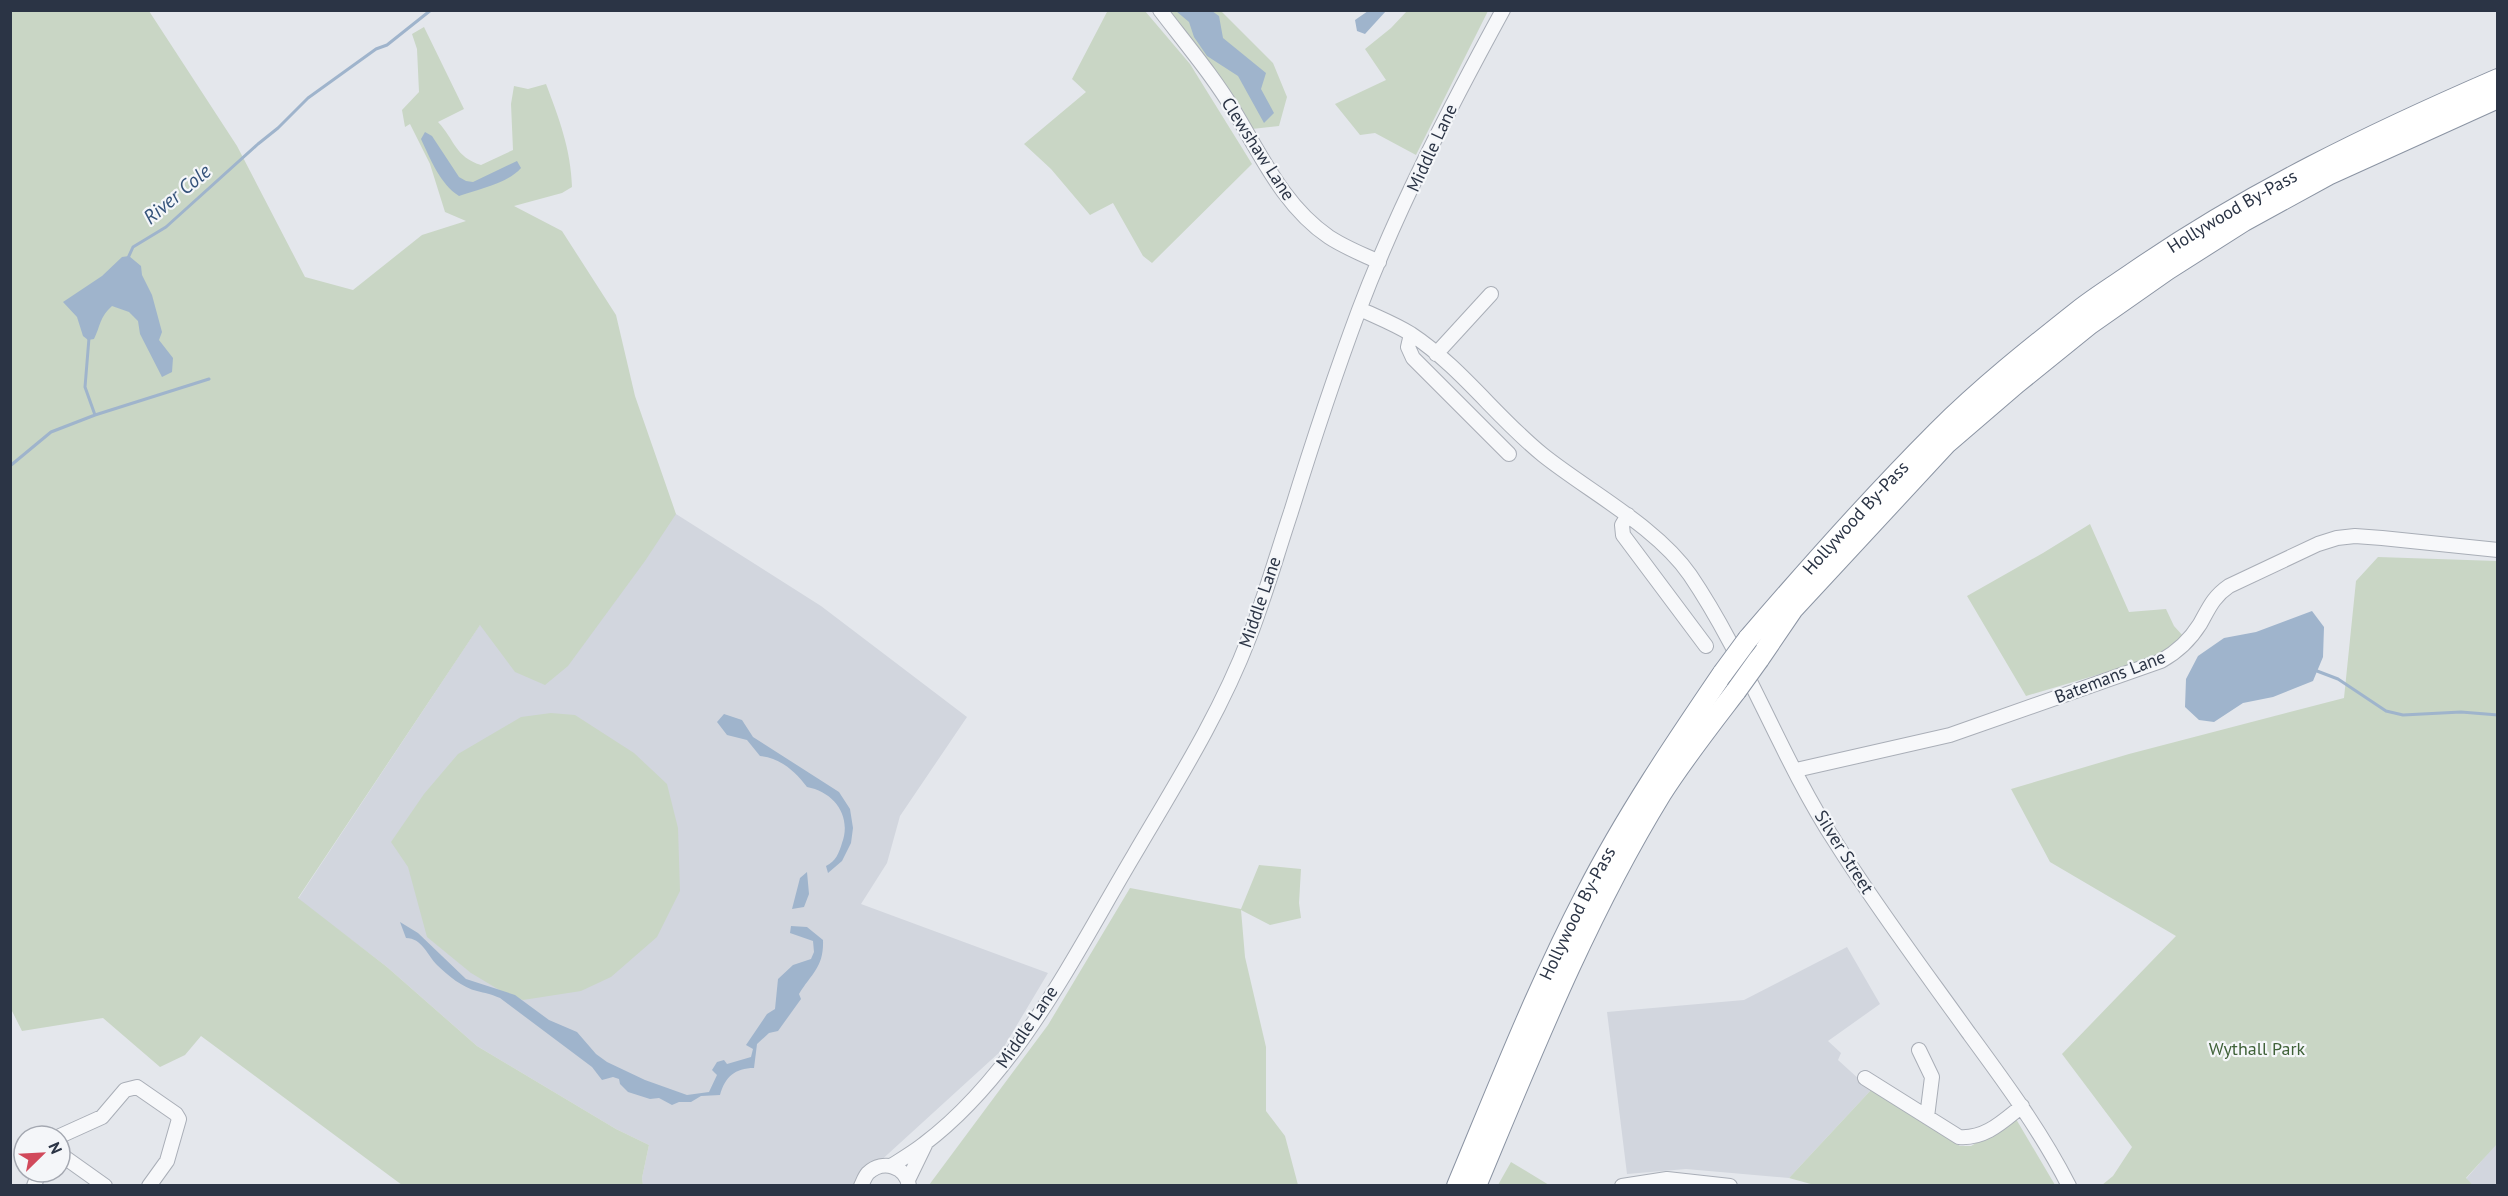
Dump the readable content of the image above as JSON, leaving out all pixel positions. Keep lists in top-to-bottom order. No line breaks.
{"streets":{"highway":["Hollywood By-Pass"],"street":["Middle Lane","Clewshaw Lane","Batemans Lane","Silver Street"]},"crossings":[["Middle Lane","Clewshaw Lane"],["Middle Lane","Silver Street"],["Batemans Lane","Silver Street"]],"water":["River Cole"],"parks":["Wythall Park"],"north":"top right"}
